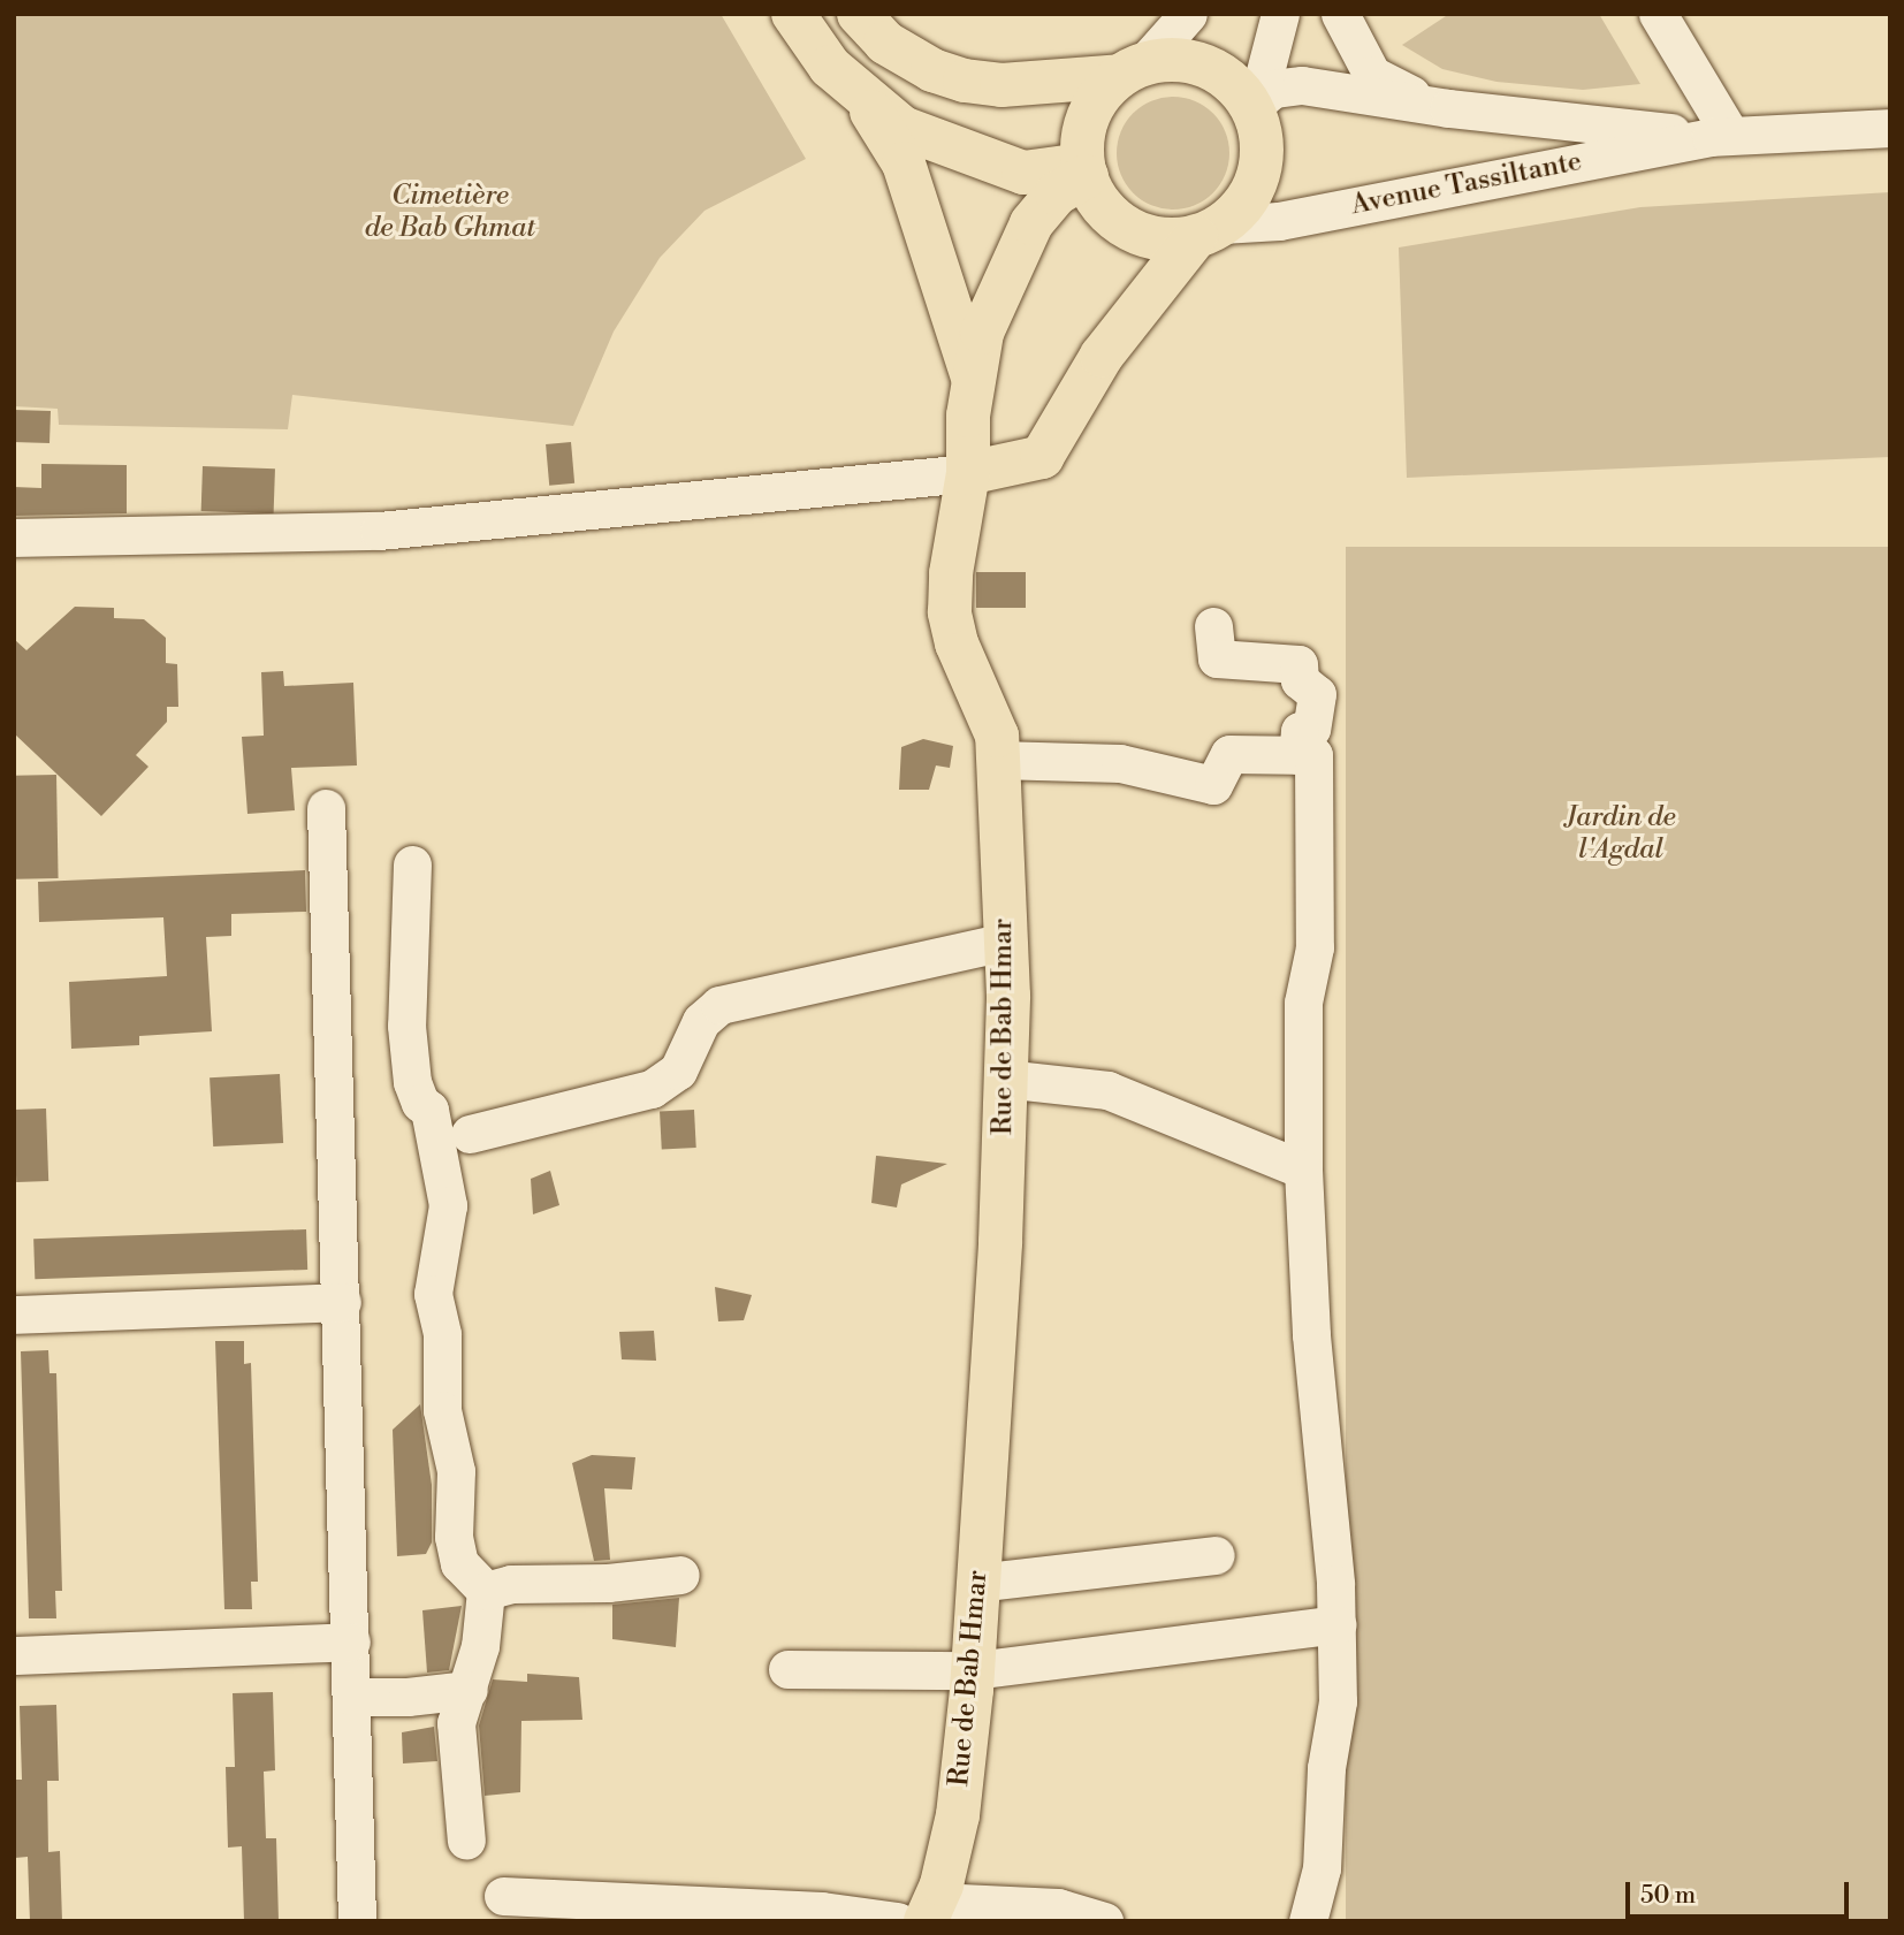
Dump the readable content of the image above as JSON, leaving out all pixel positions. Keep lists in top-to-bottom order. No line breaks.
{"streets":{"main road":["Rue de Bab Hmar"],"street":["Avenue Tassiltante"]},"crossings":[["Avenue Tassiltante","Rue de Bab Hmar"]],"parks":["Cimetière de Bab Ghmat","Jardin de l'Agdal"],"scale_bar":"50 m"}
